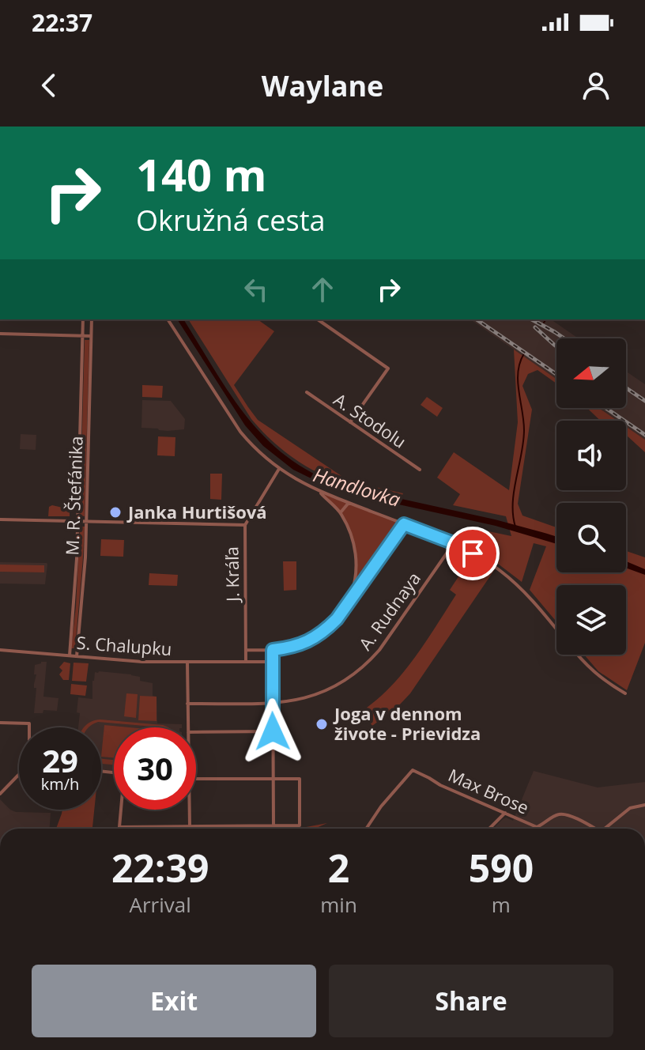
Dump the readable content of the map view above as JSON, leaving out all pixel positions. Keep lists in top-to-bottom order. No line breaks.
{"streets":{"street":["A. Stodolu","M. R. Štefánika","J. Kráľa","A. Rudnaya","S. Chalupku","Max Brose"]},"crossings":[["M. R. Štefánika","S. Chalupku"]],"water":["Handlovka"],"places":["Janka Hurtišová","Joga v dennom živote - Prievidza"],"north":"left","page":{"status":"22:37","header":"Waylane","turn":["140 m","Okružná cesta"],"speed":"29 km/h","limit":"30","eta":["22:39","Arrival","2","min","590","m"],"buttons":["Exit","Share"]}}
